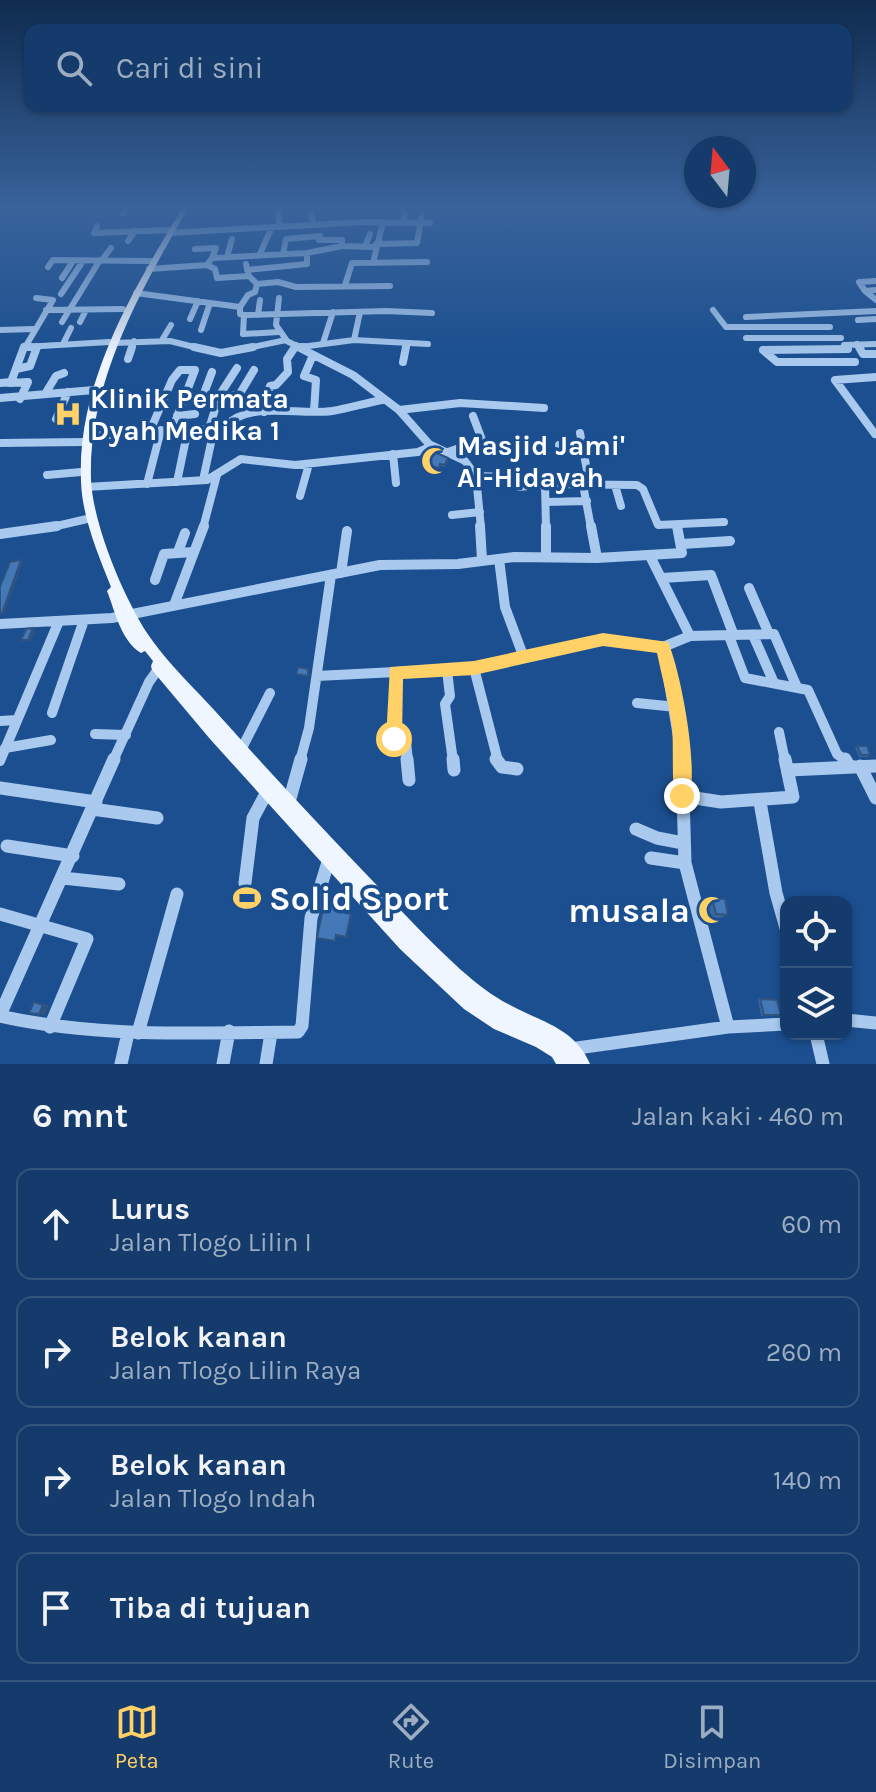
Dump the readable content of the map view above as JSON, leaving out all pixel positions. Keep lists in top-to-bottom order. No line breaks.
{"places":{"hospital":["Klinik Permata Dyah Medika 1"],"mosque":["Masjid Jami' Al-Hidayah","musala"],"sports":["Solid Sport"]},"north":"top","page":{"search":"Cari di sini","heading":["6 mnt","Jalan kaki · 460 m"],"list":[["Lurus","Jalan Tlogo Lilin I","60 m"],["Belok kanan","Jalan Tlogo Lilin Raya","260 m"],["Belok kanan","Jalan Tlogo Indah","140 m"],"Tiba di tujuan"],"nav":["Peta","Rute","Disimpan"]}}
